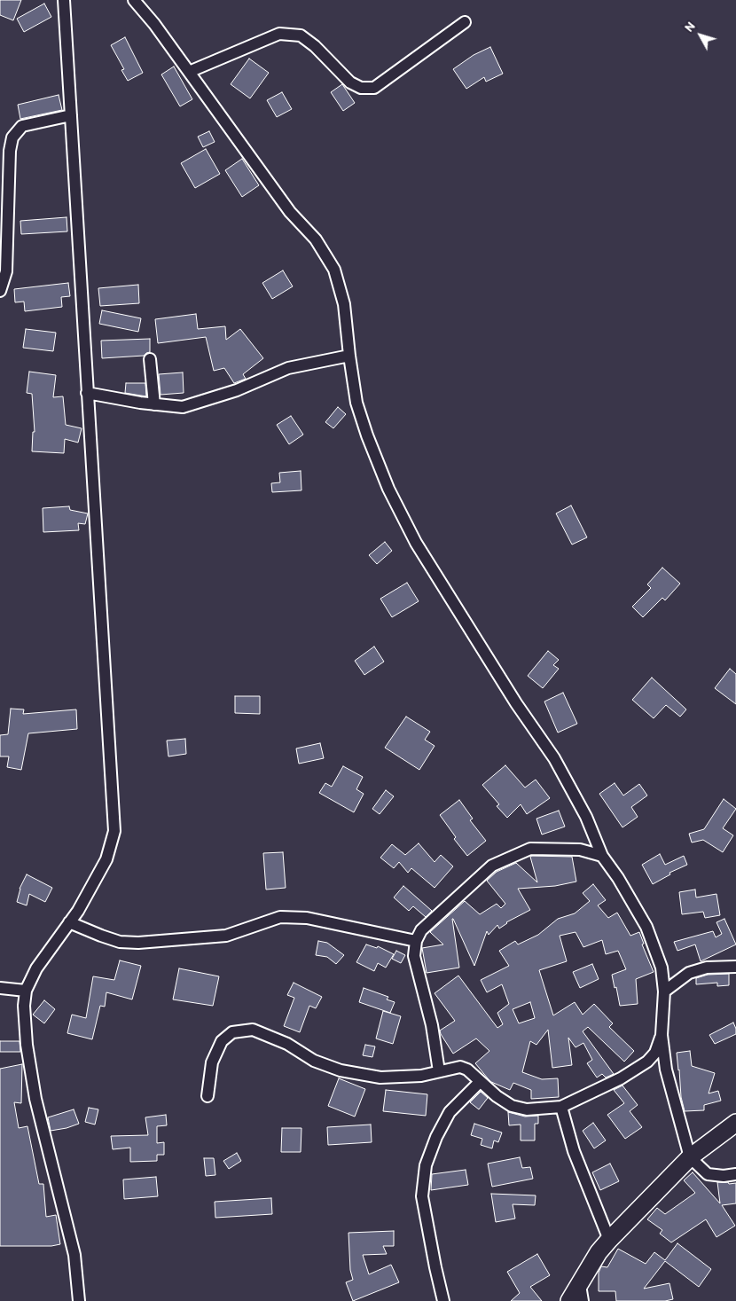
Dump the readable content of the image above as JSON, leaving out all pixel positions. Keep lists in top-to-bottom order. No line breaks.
{"north":"top left"}
